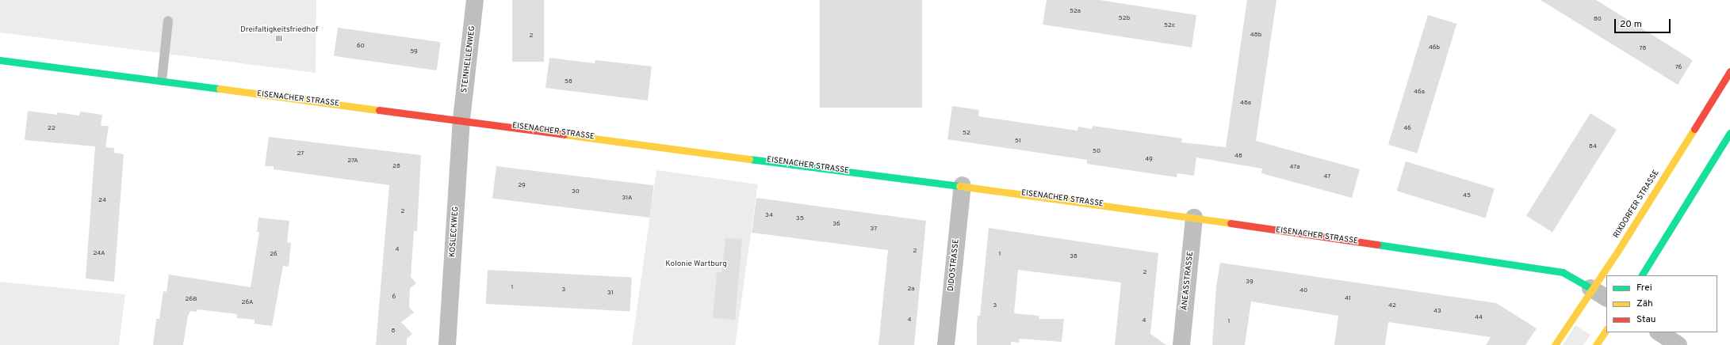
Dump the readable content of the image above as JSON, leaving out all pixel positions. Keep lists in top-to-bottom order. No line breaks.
{"streets":{"street":["STEINHELLENWEG","EISENACHER STRASSE","RIXDORFER STRASSE","KOSLECKWEG","DIDOSTRASSE","ÄNEASSTRASSE"]},"crossings":[["STEINHELLENWEG","EISENACHER STRASSE"],["STEINHELLENWEG","KOSLECKWEG"],["EISENACHER STRASSE","RIXDORFER STRASSE"],["EISENACHER STRASSE","KOSLECKWEG"],["EISENACHER STRASSE","DIDOSTRASSE"],["EISENACHER STRASSE","ÄNEASSTRASSE"]],"parks":["Dreifaltigkeitsfriedhof III","Kolonie Wartburg"],"house_numbers":["52a","52b","80","52c","48b","2","60","46b","78","59","76","58","46a","48a","22","46","52","51","84","50","27","48","49","27A","28","47a","47","29","30","45","31A","24","2","34","35","36","37","4","2","24A","26","1","38","2","39","1","2a","3","40","31","6","41","26B","26A","3","42","43","44","4","4","1","8"],"legend":["Frei","Zäh","Stau"],"scale_bar":"20 m"}
